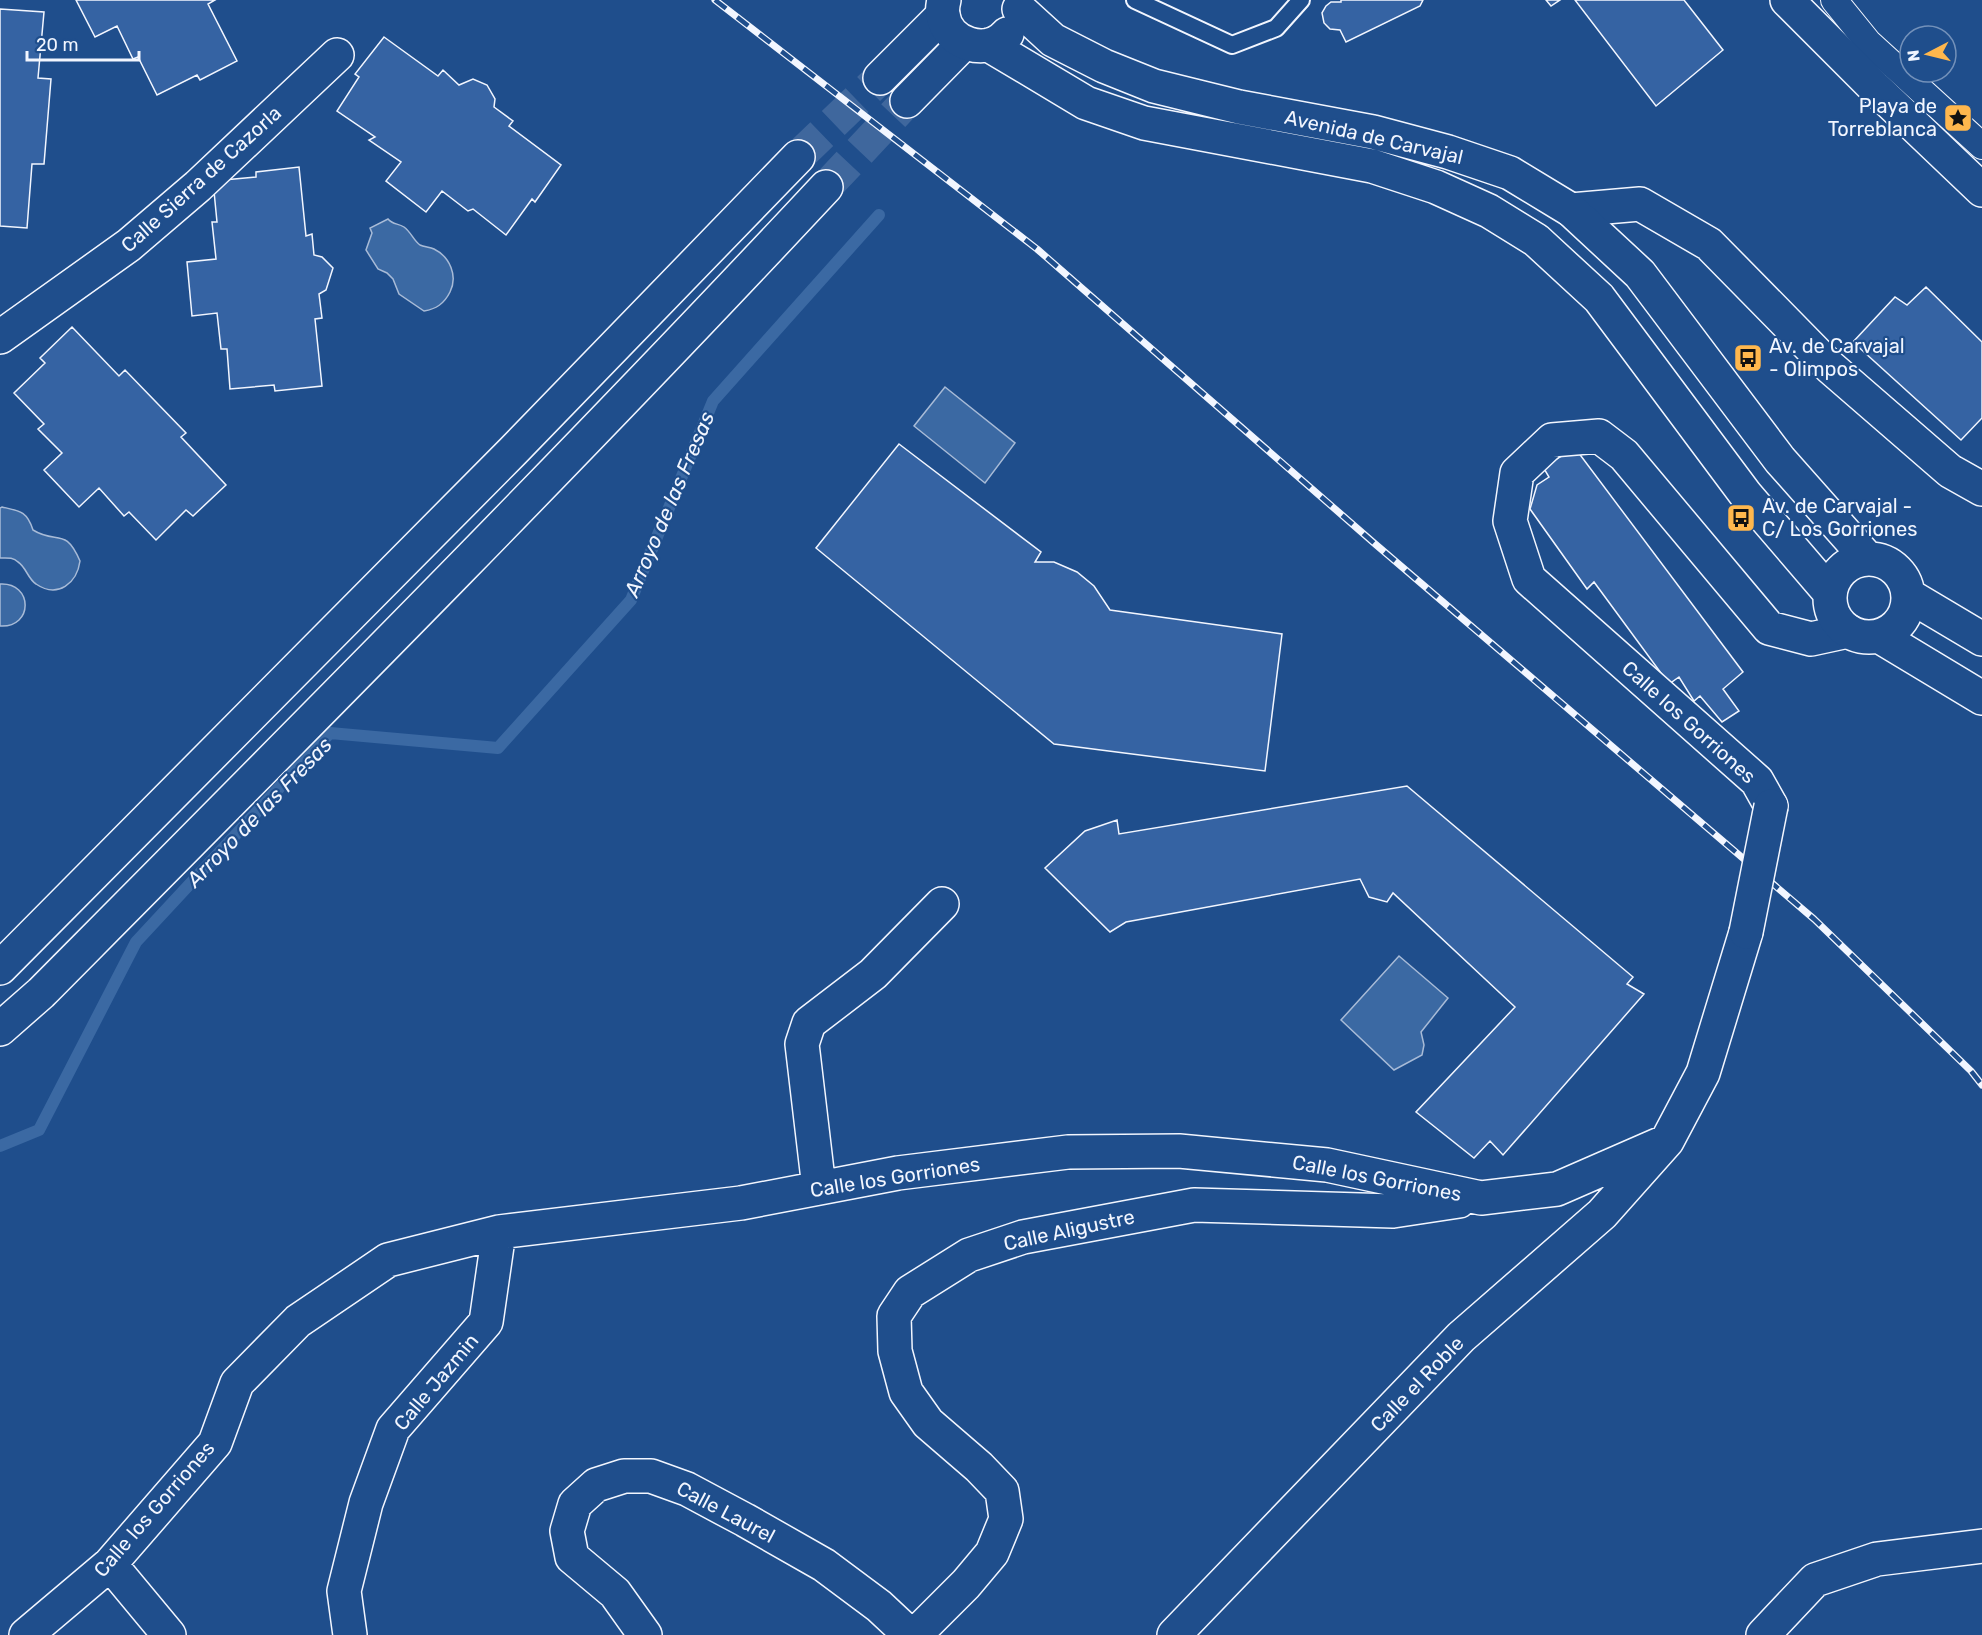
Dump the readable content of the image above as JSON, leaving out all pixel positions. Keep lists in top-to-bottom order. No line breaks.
{"streets":{"street":["Avenida de Carvajal","Calle Sierra de Cazorla","Calle los Gorriones","Calle Aligustre","Calle Jazmin","Calle el Roble","Calle Laurel"]},"crossings":[["Avenida de Carvajal","Calle los Gorriones"],["Calle los Gorriones","Calle Aligustre"],["Calle los Gorriones","Calle Jazmin"],["Calle los Gorriones","Calle el Roble"]],"water":["Arroyo de las Fresas"],"places":{"place":["Playa de Torreblanca"],"bus stop":["Av. de Carvajal - Olimpos","Av. de Carvajal - C/ Los Gorriones"]},"scale_bar":"20 m","north":"left"}
